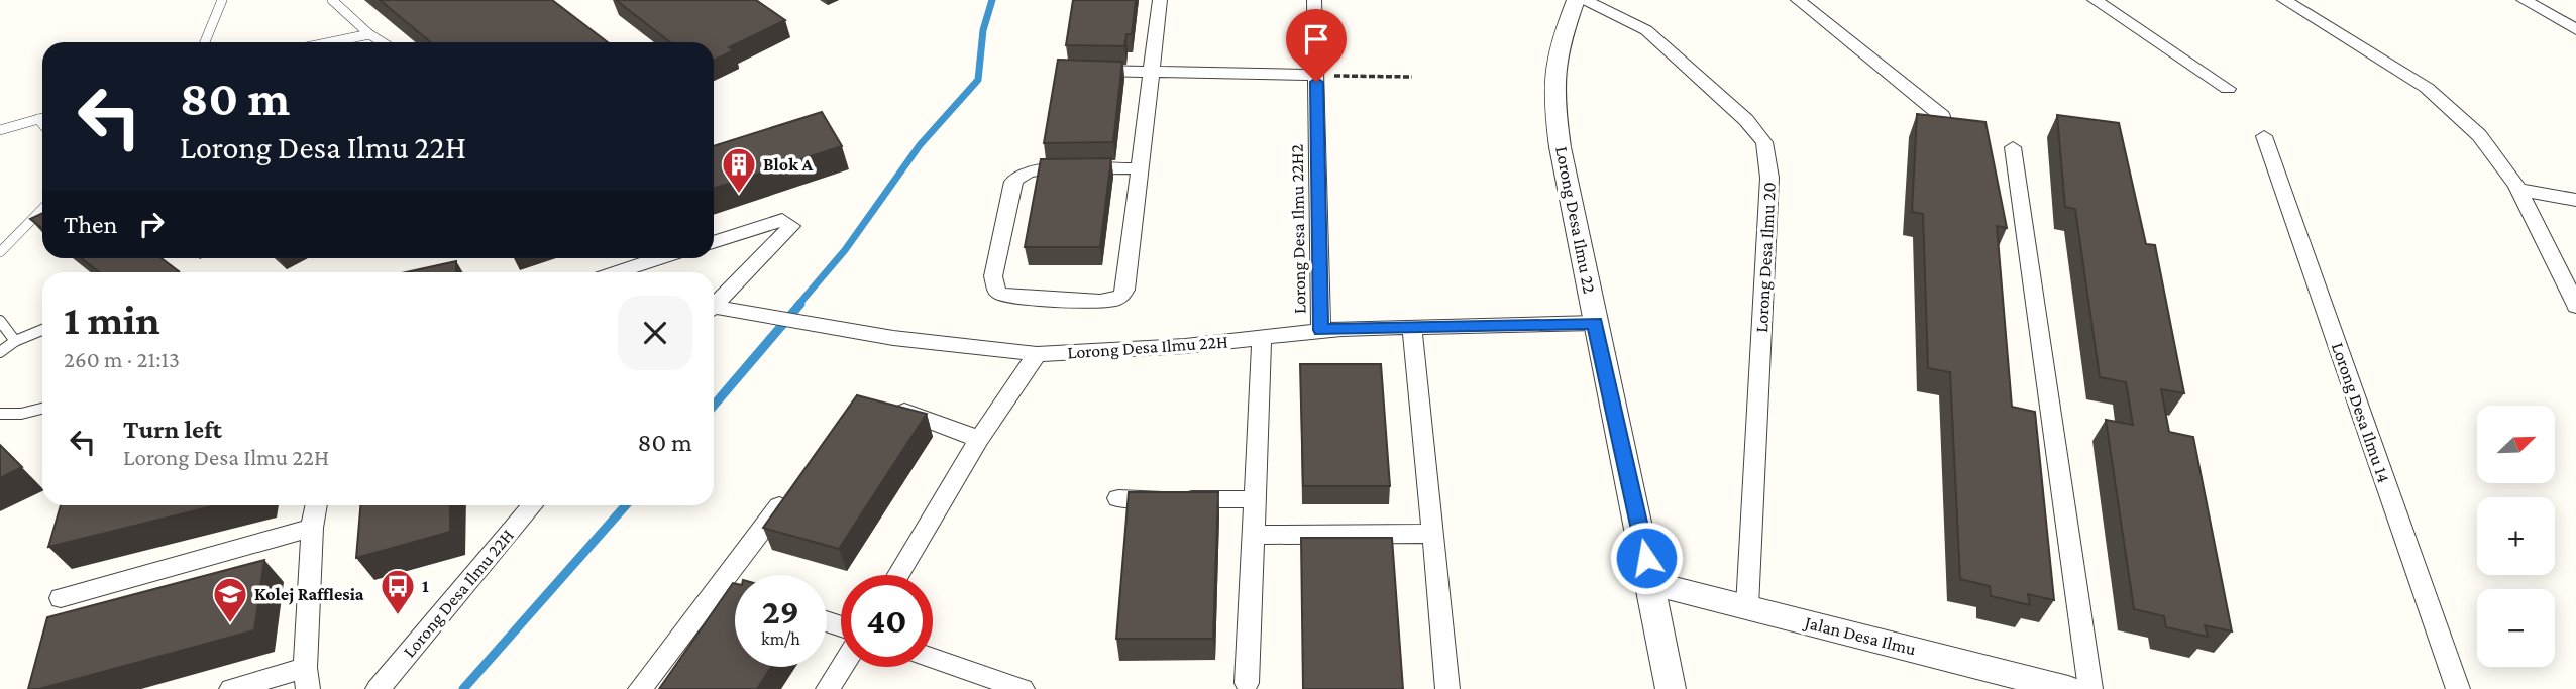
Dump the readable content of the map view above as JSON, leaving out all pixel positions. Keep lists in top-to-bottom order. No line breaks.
{"streets":{"street":["Lorong Desa Ilmu 22","Lorong Desa Ilmu 22H2","Lorong Desa Ilmu 20","Lorong Desa Ilmu 22H","Lorong Desa Ilmu 14","Jalan Desa Ilmu"]},"crossings":[["Lorong Desa Ilmu 22","Lorong Desa Ilmu 22H"],["Lorong Desa Ilmu 22","Jalan Desa Ilmu"],["Lorong Desa Ilmu 22H2","Lorong Desa Ilmu 22H"],["Lorong Desa Ilmu 20","Jalan Desa Ilmu"]],"places":{"building":["Blok A"],"bus stop":["1"],"school or university":["Kolej Rafflesia"]},"north":"top right","page":{"turn":["80 m","Lorong Desa Ilmu 22H"],"then":"Then","heading":["1 min","260 m · 21:13"],"list":[{"name":"Turn left","note":"Lorong Desa Ilmu 22H","value":"80 m"}],"map_buttons":["+","−"],"speed":"29 km/h","limit":"40"}}
